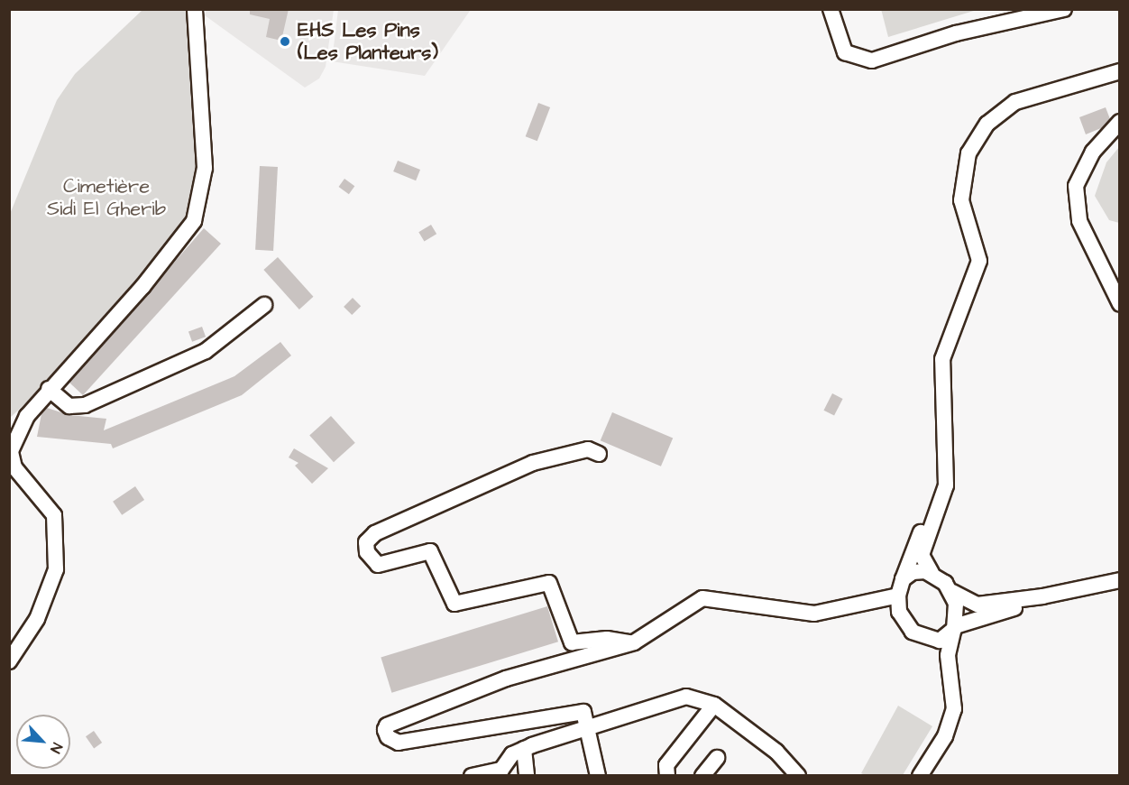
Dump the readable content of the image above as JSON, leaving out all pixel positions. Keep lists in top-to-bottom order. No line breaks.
{"parks":["Cimetière Sidi El Gherib"],"places":["EHS Les Pins (Les Planteurs)"],"north":"bottom right"}
